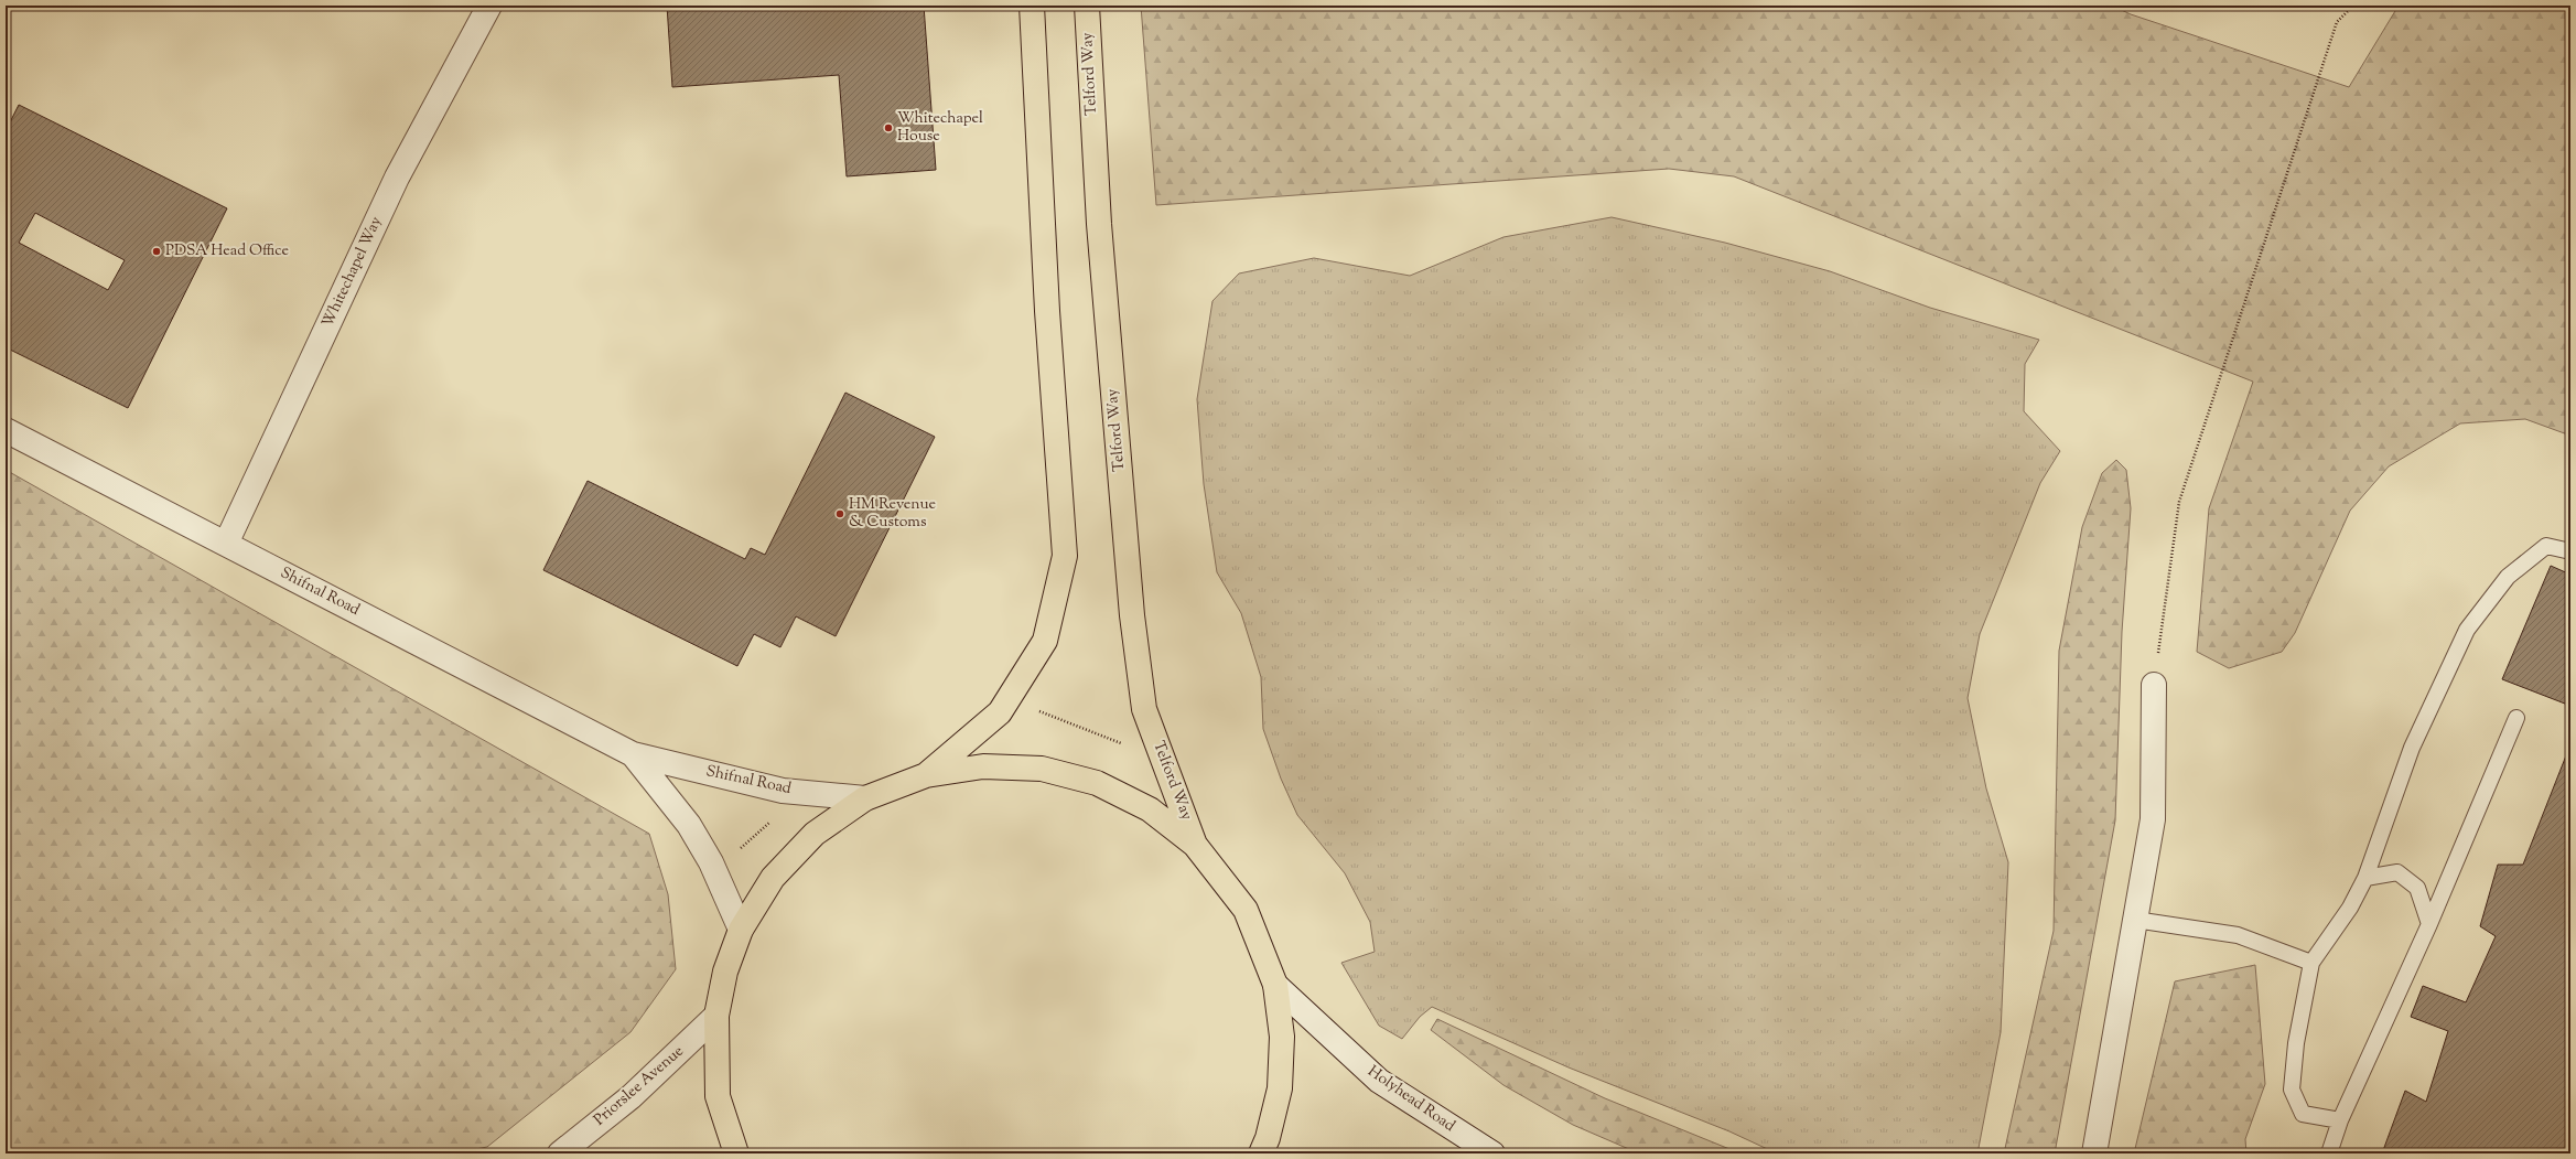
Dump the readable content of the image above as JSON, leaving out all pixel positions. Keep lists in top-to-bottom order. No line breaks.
{"streets":{"main road":["Telford Way"],"street":["Whitechapel Way","Shifnal Road","Priorslee Avenue","Holyhead Road"]},"crossings":[["Whitechapel Way","Shifnal Road"]],"places":["Whitechapel House","PDSA Head Office","HM Revenue & Customs"]}
